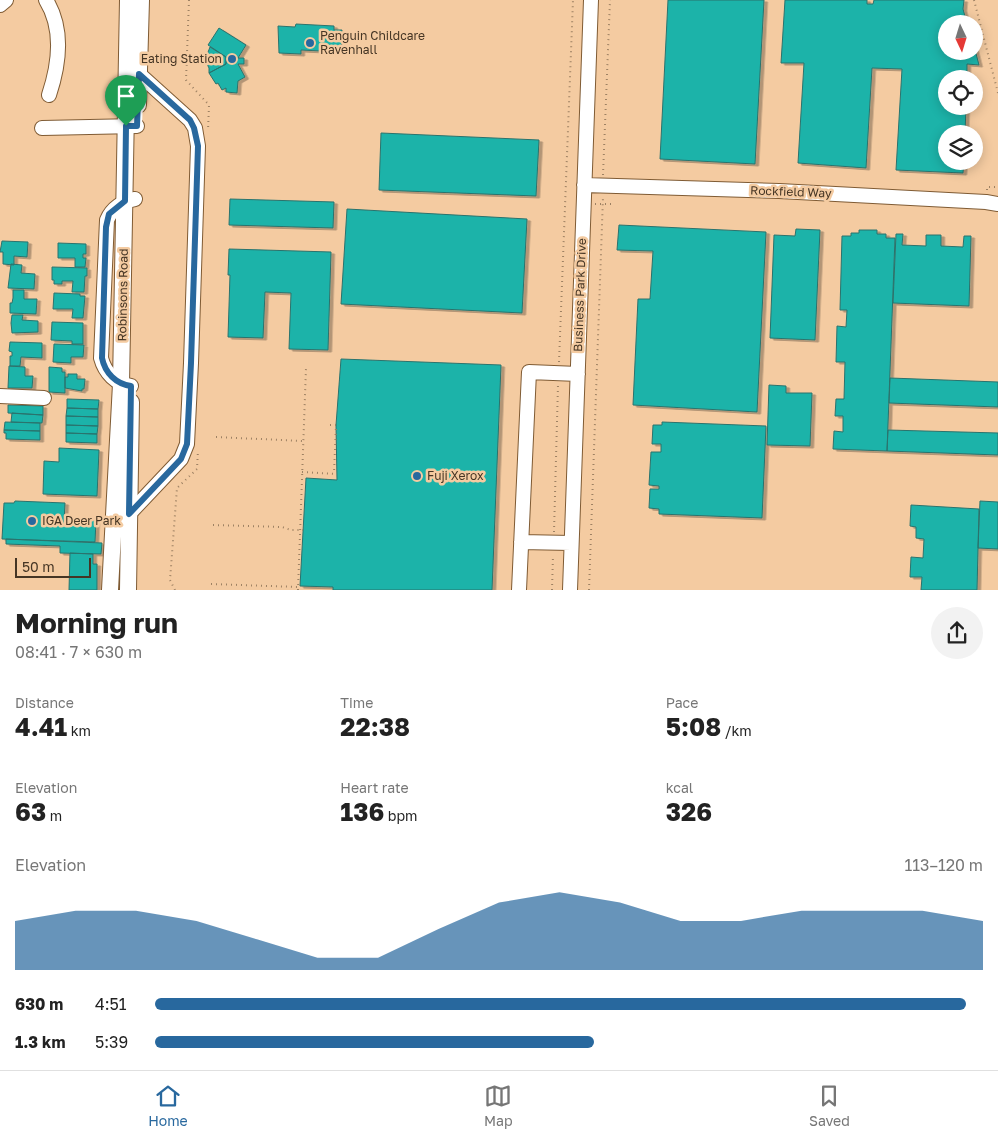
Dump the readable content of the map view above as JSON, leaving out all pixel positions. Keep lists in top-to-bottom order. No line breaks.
{"streets":{"main road":["Robinsons Road"],"street":["Rockfield Way","Business Park Drive"]},"crossings":[["Rockfield Way","Business Park Drive"]],"places":["Penguin Childcare Ravenhall","Eating Station","Fuji Xerox","IGA Deer Park"],"scale_bar":"50 m","north":"bottom","page":{"scale":"50 m","heading":["Morning run","08:41 · 7 × 630 m"],"stats":[["Distance","4.41 km"],["Time","22:38"],["Pace","5:08 /km"],["Elevation","63 m"],["Heart rate","136 bpm"],["kcal","326"]],"chart":["Elevation","113–120 m"],"list":[{"name":"630 m","note":"4:51"},{"name":"1.3 km","note":"5:39"}],"tabs":["Home","Map","Saved"]}}
